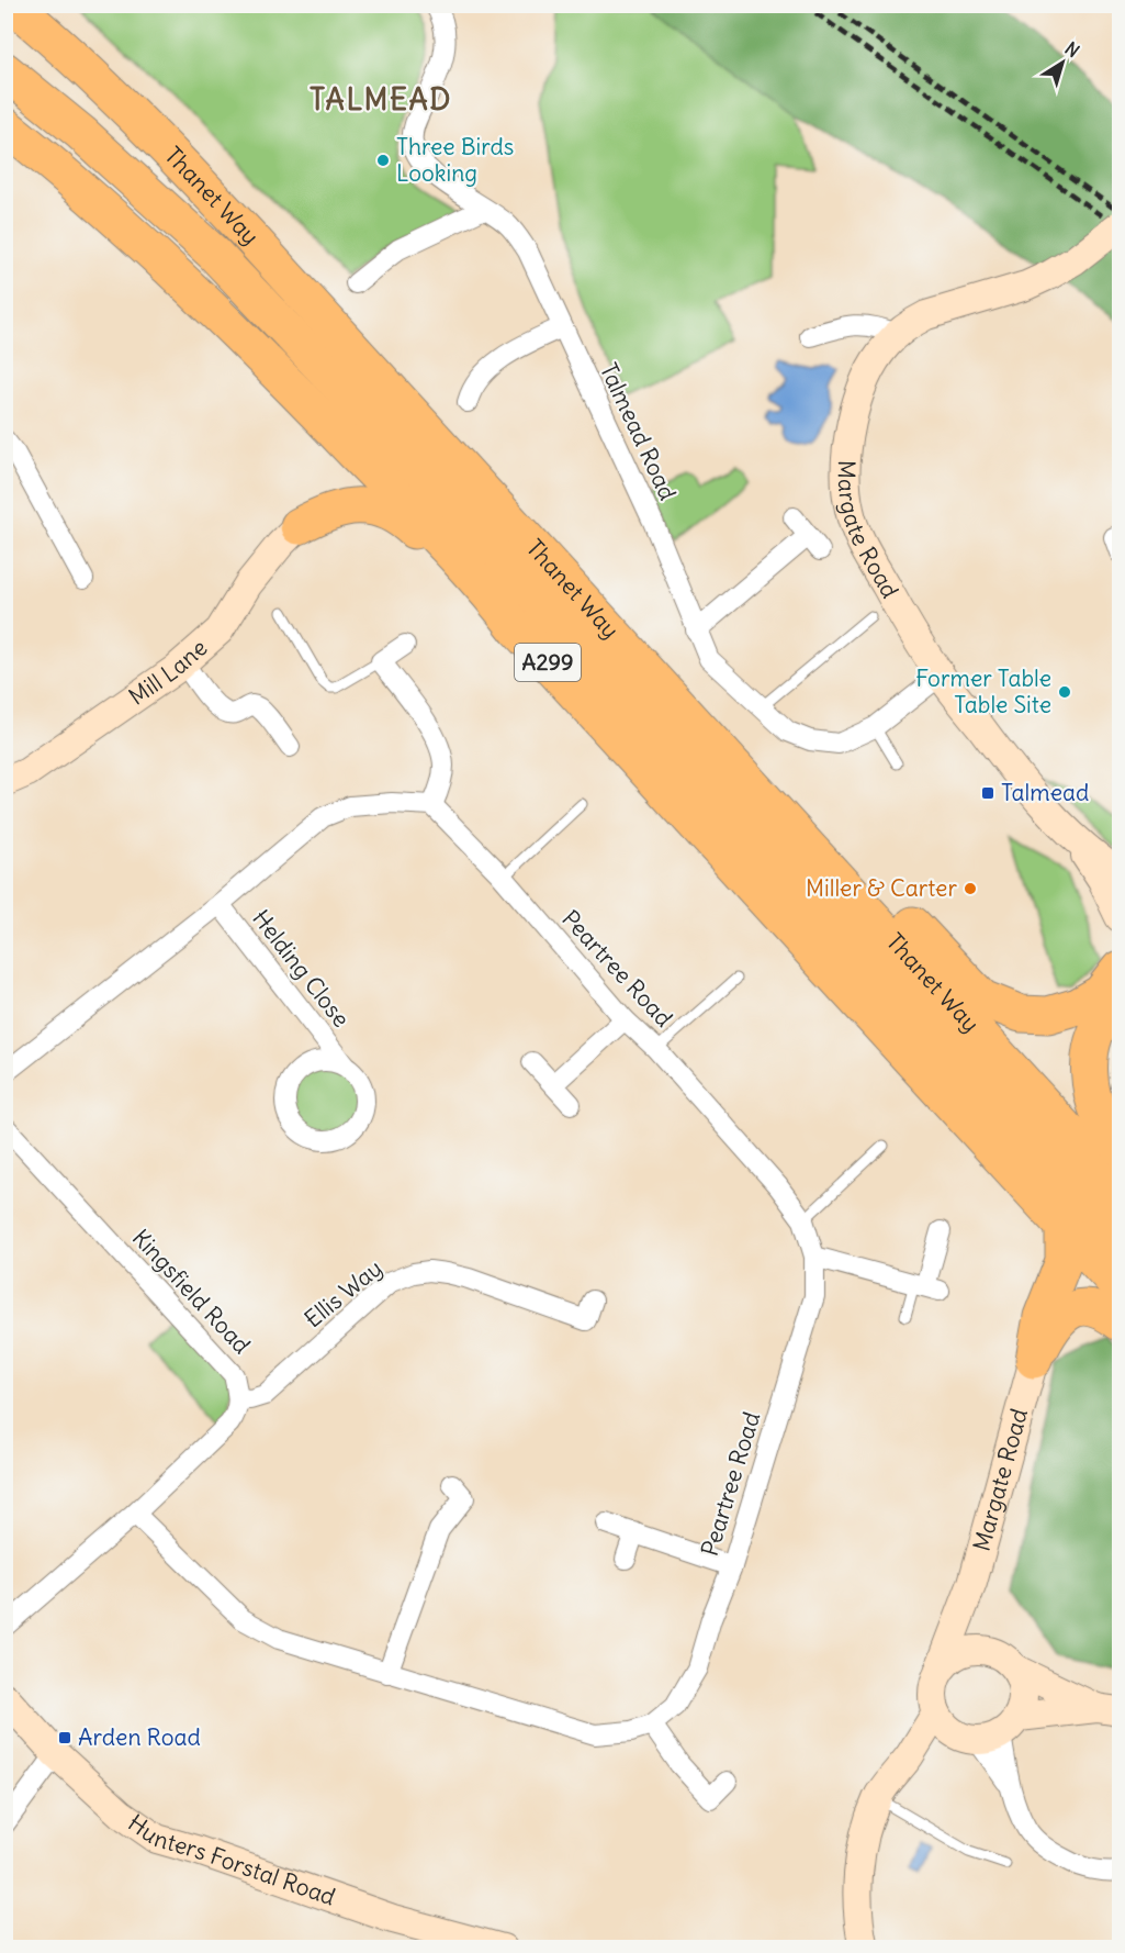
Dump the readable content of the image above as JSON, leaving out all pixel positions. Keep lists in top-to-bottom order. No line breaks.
{"streets":{"highway":["Thanet Way","A299"],"street":["Talmead Road","Margate Road","Mill Lane","Helding Close","Peartree Road","Kingsfield Road","Ellis Way","Hunters Forstal Road"]},"crossings":[["Talmead Road","Margate Road"],["Kingsfield Road","Ellis Way"]],"districts":["TALMEAD"],"places":{"other":["Three Birds Looking","Former Table Table Site","Miller & Carter"],"transit":["Talmead","Arden Road"]},"north":"top right"}
